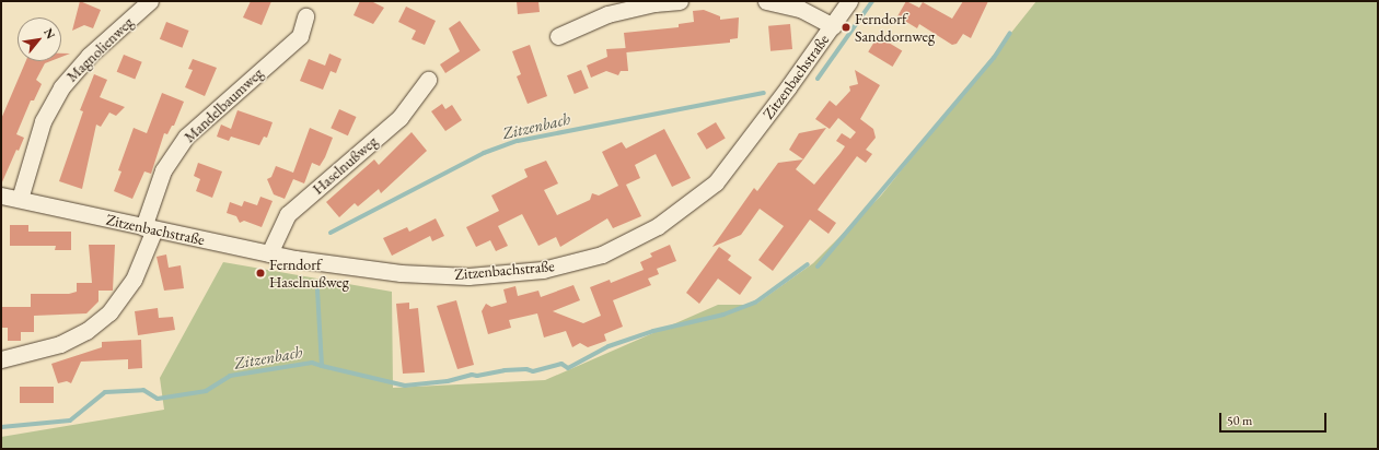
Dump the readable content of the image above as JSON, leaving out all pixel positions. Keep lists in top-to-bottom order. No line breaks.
{"streets":{"street":["Magnolienweg","Zitzenbachstraße","Mandelbaumweg","Haselnußweg"]},"crossings":[["Magnolienweg","Zitzenbachstraße"],["Zitzenbachstraße","Mandelbaumweg"],["Zitzenbachstraße","Haselnußweg"]],"water":["Zitzenbach"],"places":["Ferndorf Sanddornweg","Ferndorf Haselnußweg"],"scale_bar":"50 m","north":"top right"}
